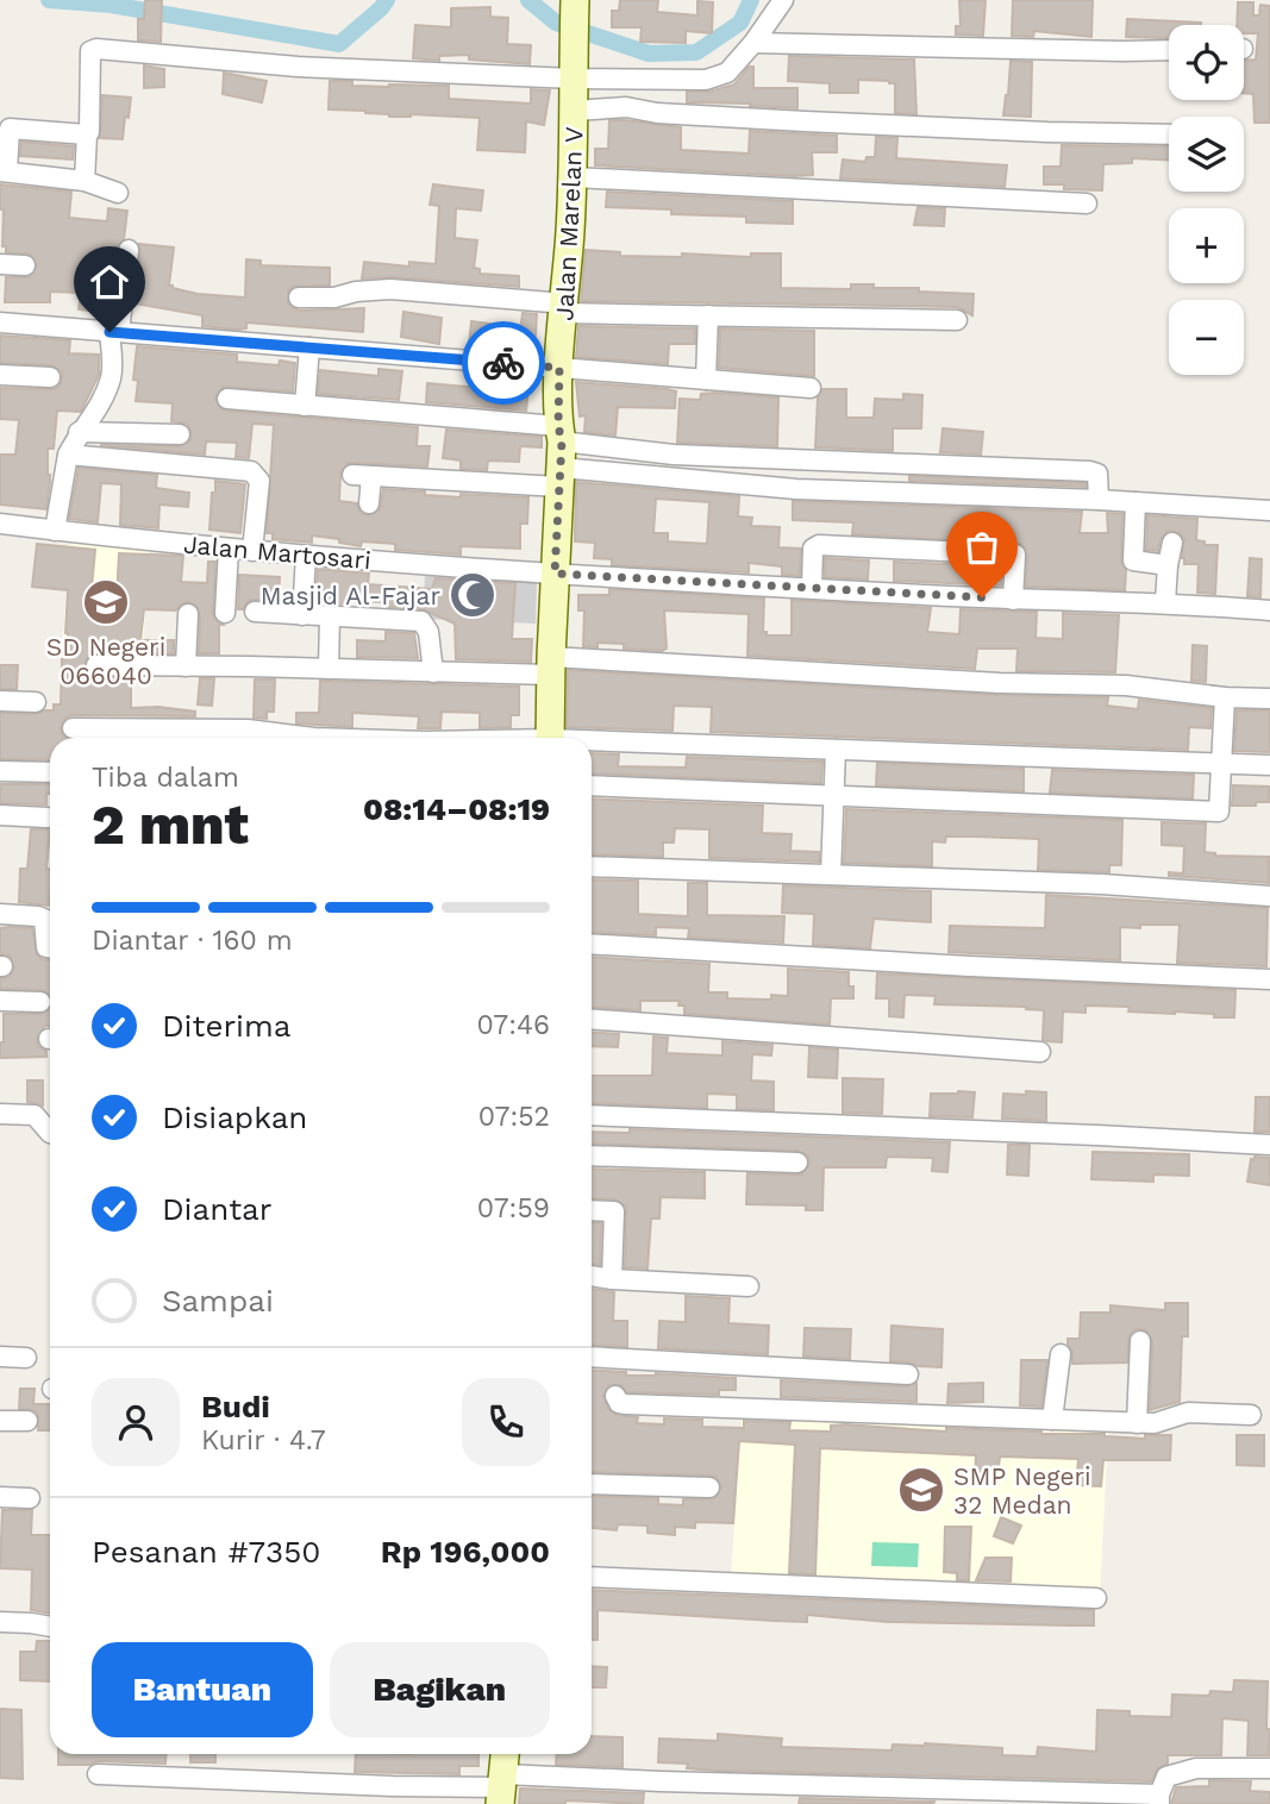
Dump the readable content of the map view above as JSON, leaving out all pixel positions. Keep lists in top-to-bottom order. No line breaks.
{"streets":{"street":["Jalan Marelan V","Jalan Martosari"]},"crossings":[["Jalan Marelan V","Jalan Martosari"]],"places":{"mosque":["Masjid Al-Fajar"],"school or university":["SD Negeri 066040","SMP Negeri 32 Medan"]},"page":{"map_buttons":["+","−"],"heading":["2 mnt","Tiba dalam","08:14–08:19"],"panel":["Budi","Kurir · 4.7","Pesanan #7350","Rp 196,000"],"bar":"Diantar · 160 m","list":[["Diterima","07:46"],["Disiapkan","07:52"],["Diantar","07:59"],"Sampai"],"buttons":["Bantuan","Bagikan"]}}
